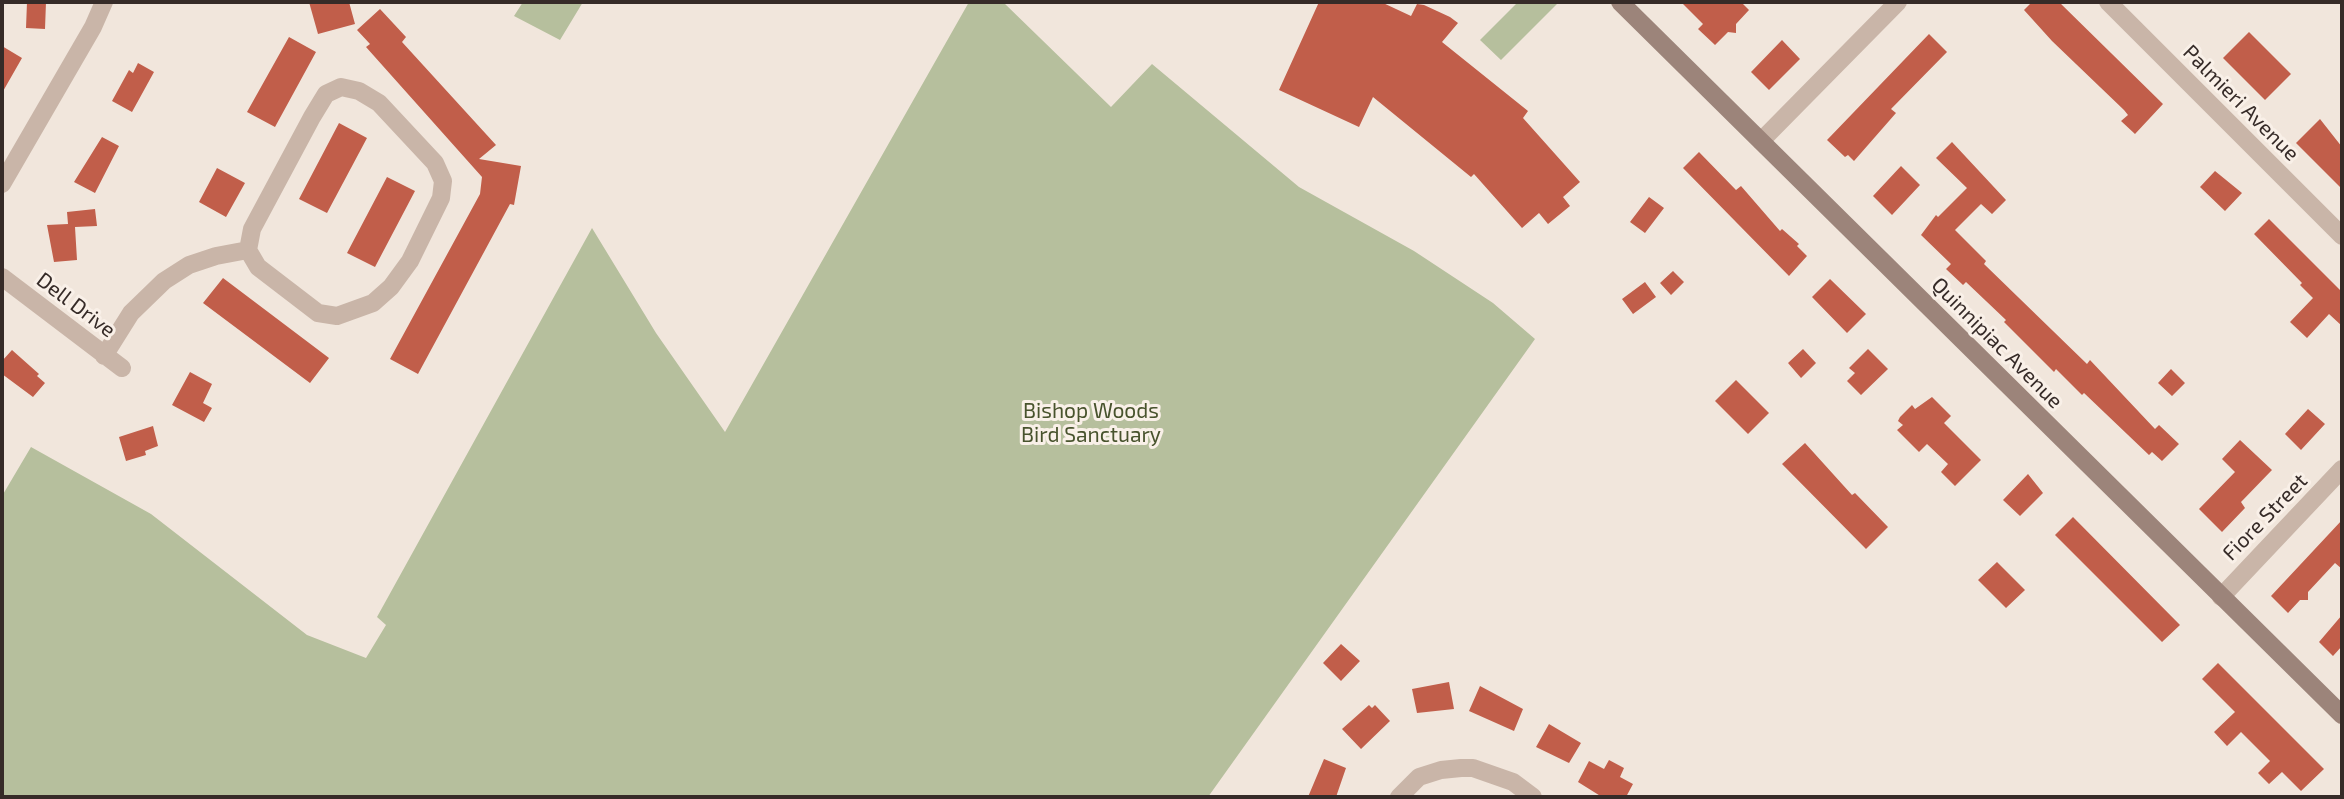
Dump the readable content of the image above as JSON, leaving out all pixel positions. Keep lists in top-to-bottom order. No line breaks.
{"streets":{"main road":["Quinnipiac Avenue"],"street":["Palmieri Avenue","Dell Drive","Fiore Street"]},"crossings":[["Quinnipiac Avenue","Fiore Street"]],"parks":["Bishop Woods Bird Sanctuary"]}
